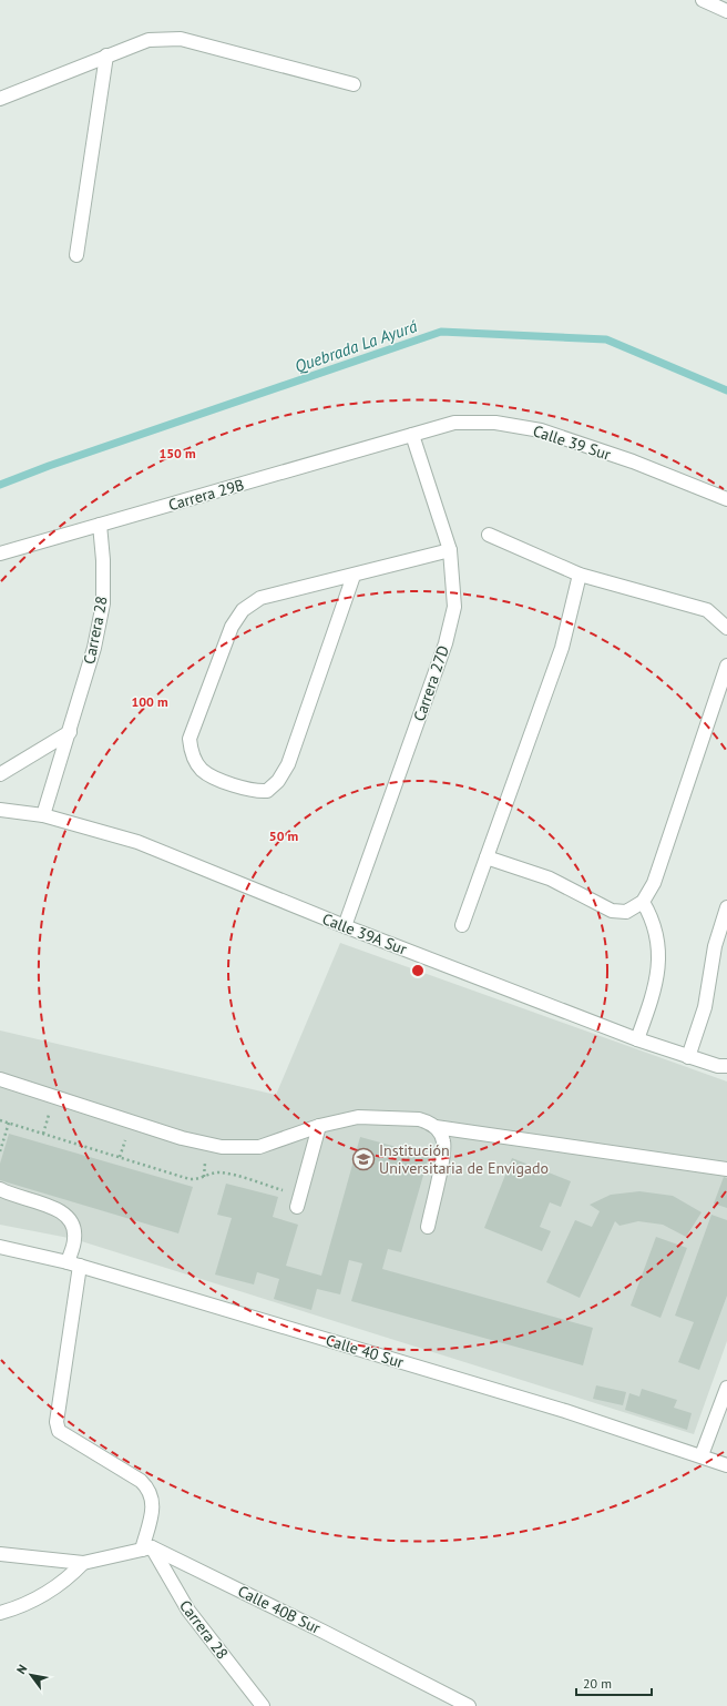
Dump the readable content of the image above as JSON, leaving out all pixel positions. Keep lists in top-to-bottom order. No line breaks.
{"streets":{"street":["Calle 39 Sur","Carrera 29B","Carrera 28","Carrera 27D","Calle 39A Sur","Calle 40 Sur","Calle 40B Sur"]},"crossings":[["Calle 39 Sur","Carrera 29B"],["Calle 39 Sur","Carrera 27D"],["Carrera 29B","Carrera 28"],["Carrera 29B","Carrera 27D"],["Carrera 28","Calle 39A Sur"],["Carrera 28","Calle 40B Sur"],["Carrera 27D","Calle 39A Sur"]],"water":["Quebrada La Ayurá"],"places":{"school or university":["Institución Universitaria de Envigado"]},"scale_bar":"20 m","north":"top left","rings":["150 m","100 m","50 m"]}
